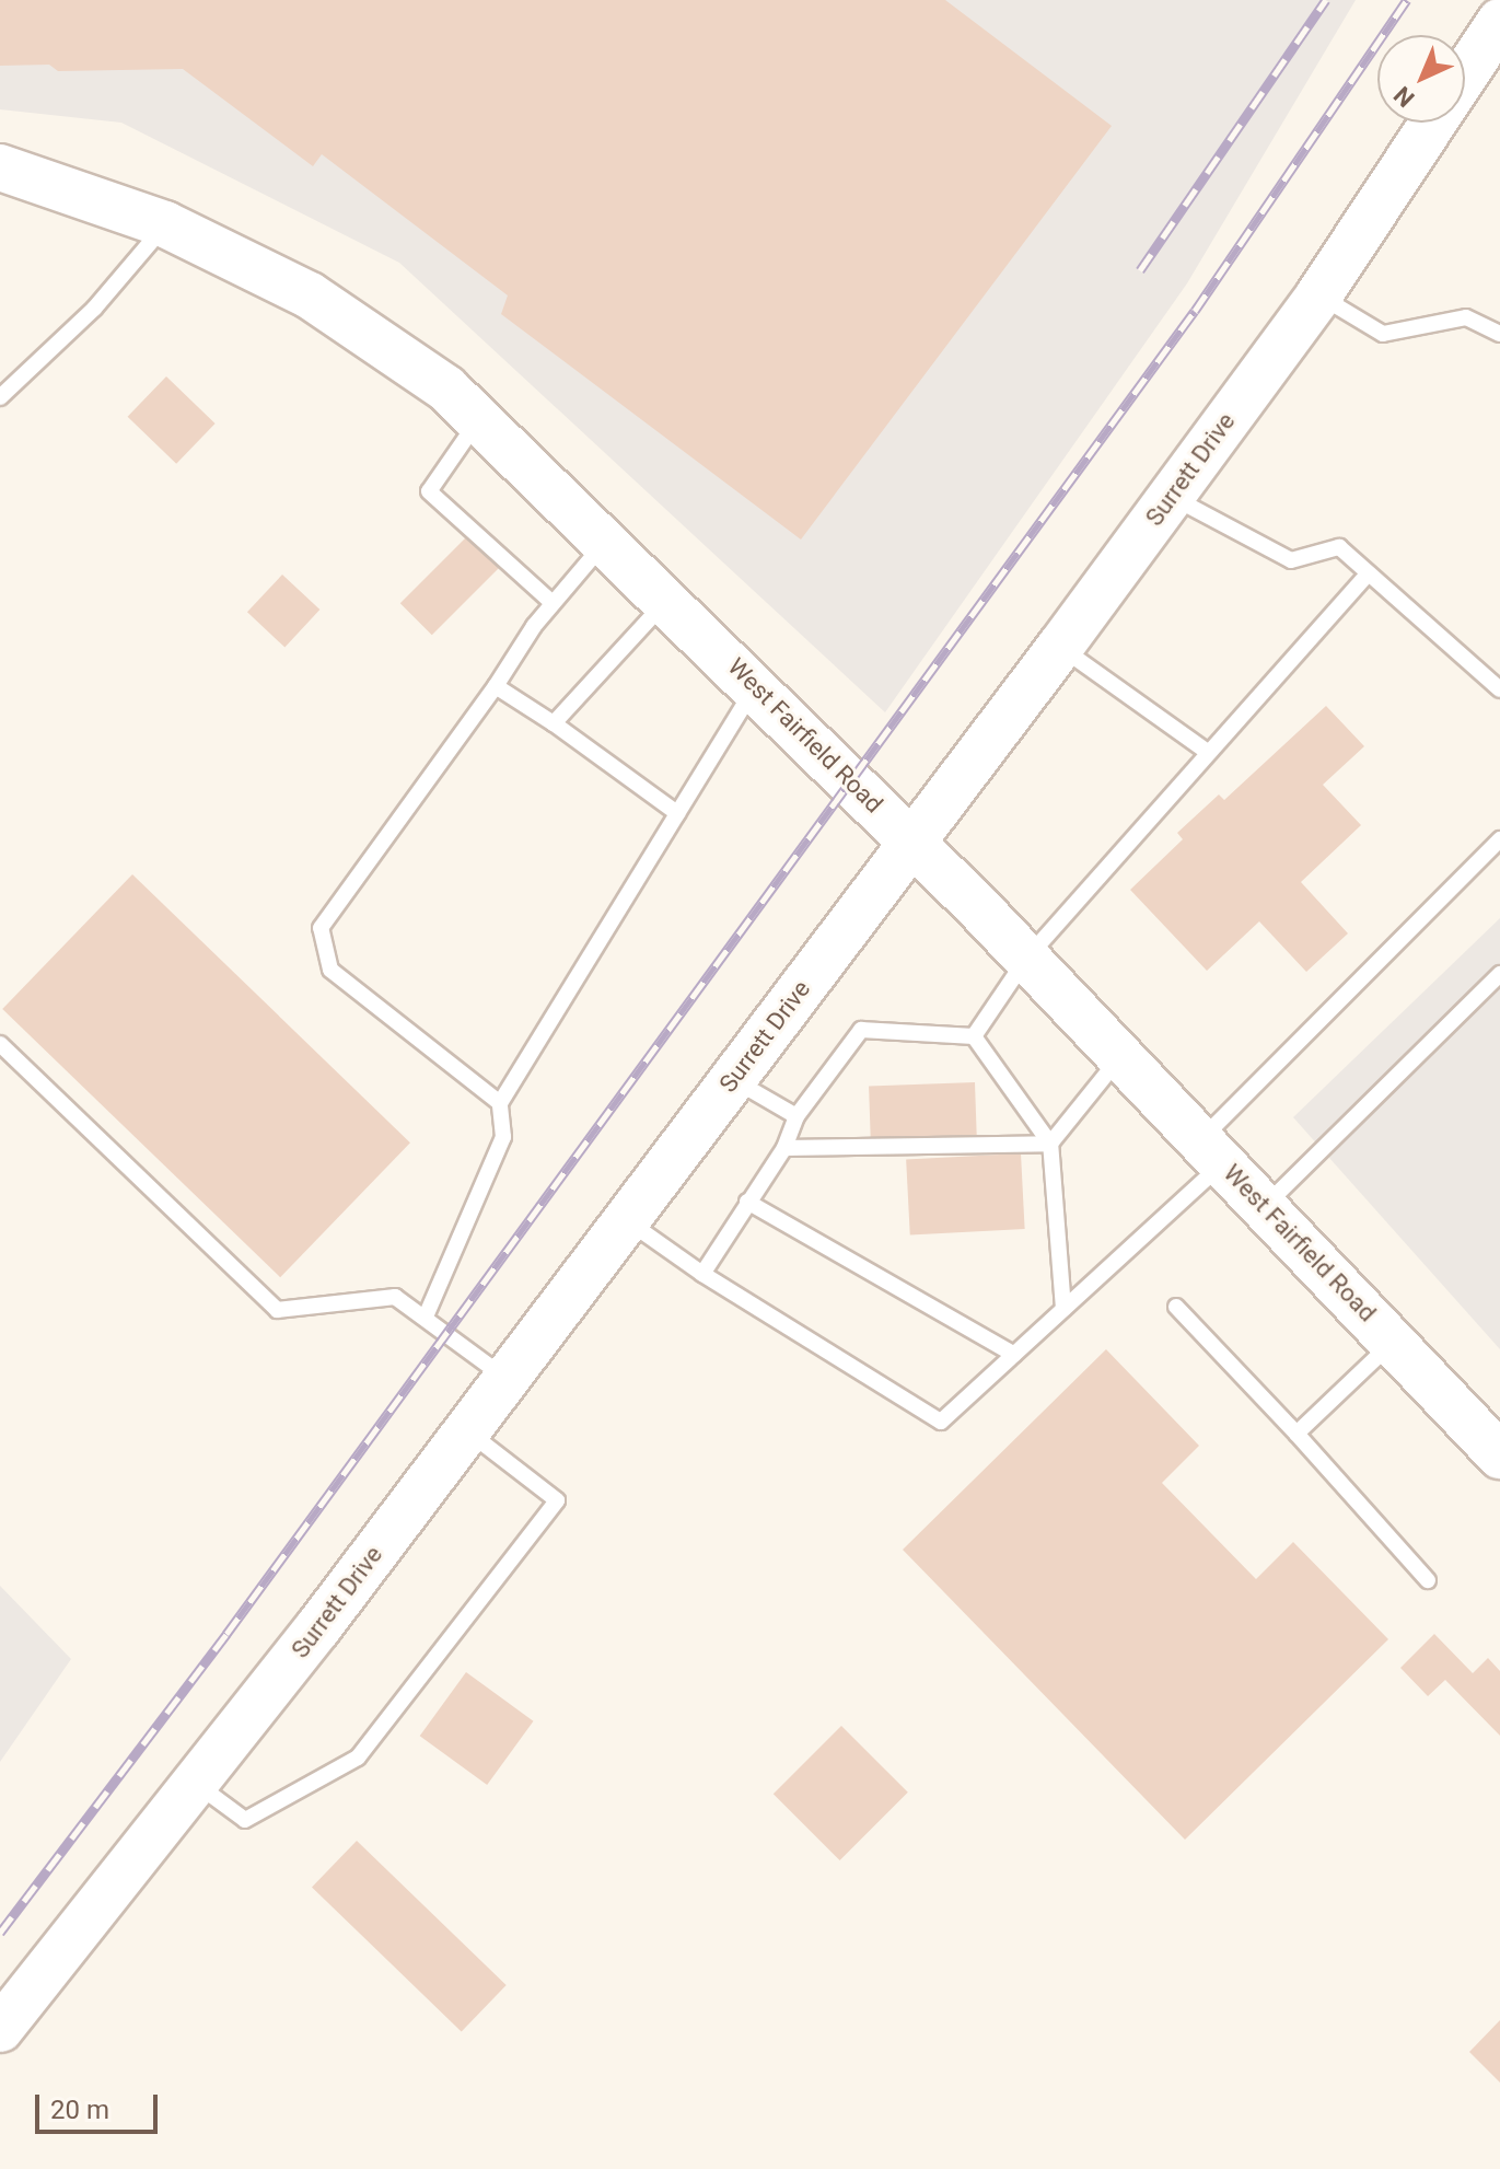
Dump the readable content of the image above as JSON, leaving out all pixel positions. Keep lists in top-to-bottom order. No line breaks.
{"streets":{"street":["Surrett Drive","West Fairfield Road"]},"crossings":[["Surrett Drive","West Fairfield Road"]],"scale_bar":"20 m","north":"bottom left"}
